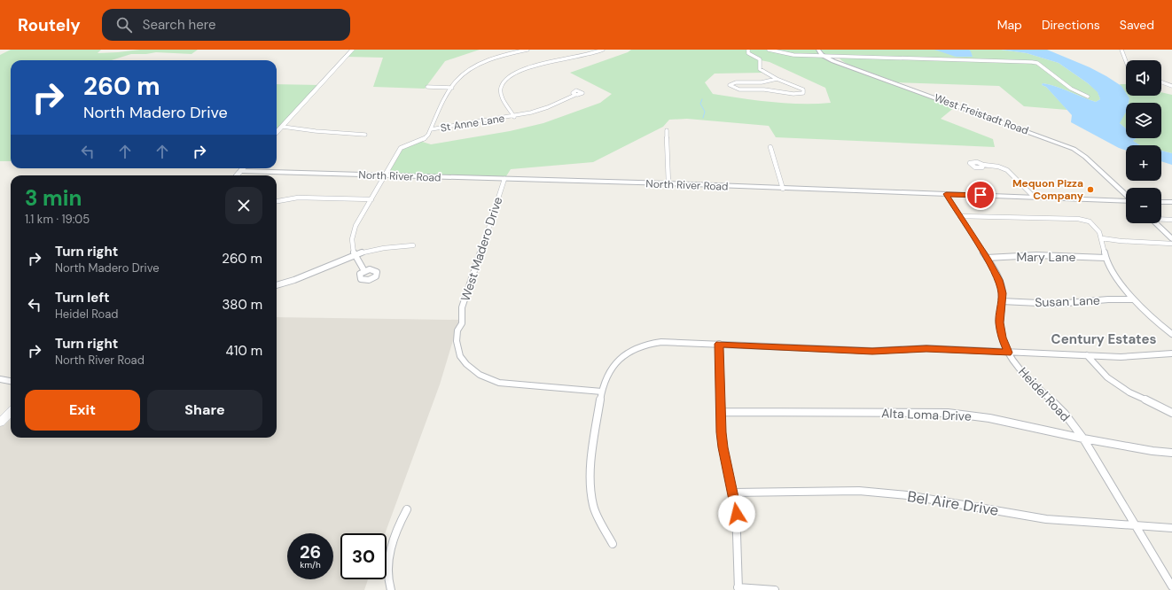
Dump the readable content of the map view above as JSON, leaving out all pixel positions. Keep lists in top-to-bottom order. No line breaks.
{"streets":{"street":["West Freistadt Road","St Anne Lane","North River Road","West Madero Drive","Mary Lane","Susan Lane","Heidel Road","Alta Loma Drive","Bel Aire Drive"]},"crossings":[["North River Road","West Madero Drive"],["North River Road","Heidel Road"],["Mary Lane","Heidel Road"],["Susan Lane","Heidel Road"],["Heidel Road","Alta Loma Drive"],["Heidel Road","Bel Aire Drive"]],"districts":["Century Estates"],"places":["Mequon Pizza Company"],"page":{"header":"Routely","search":"Search here","nav":["Map","Directions","Saved"],"map_buttons":["+","−"],"turn":["260 m","North Madero Drive"],"heading":["3 min","1.1 km · 19:05"],"list":[{"name":"Turn right","note":"North Madero Drive","value":"260 m"},{"name":"Turn left","note":"Heidel Road","value":"380 m"},{"name":"Turn right","note":"North River Road","value":"410 m"}],"buttons":["Exit","Share"],"speed":"26 km/h","limit":"30"}}
